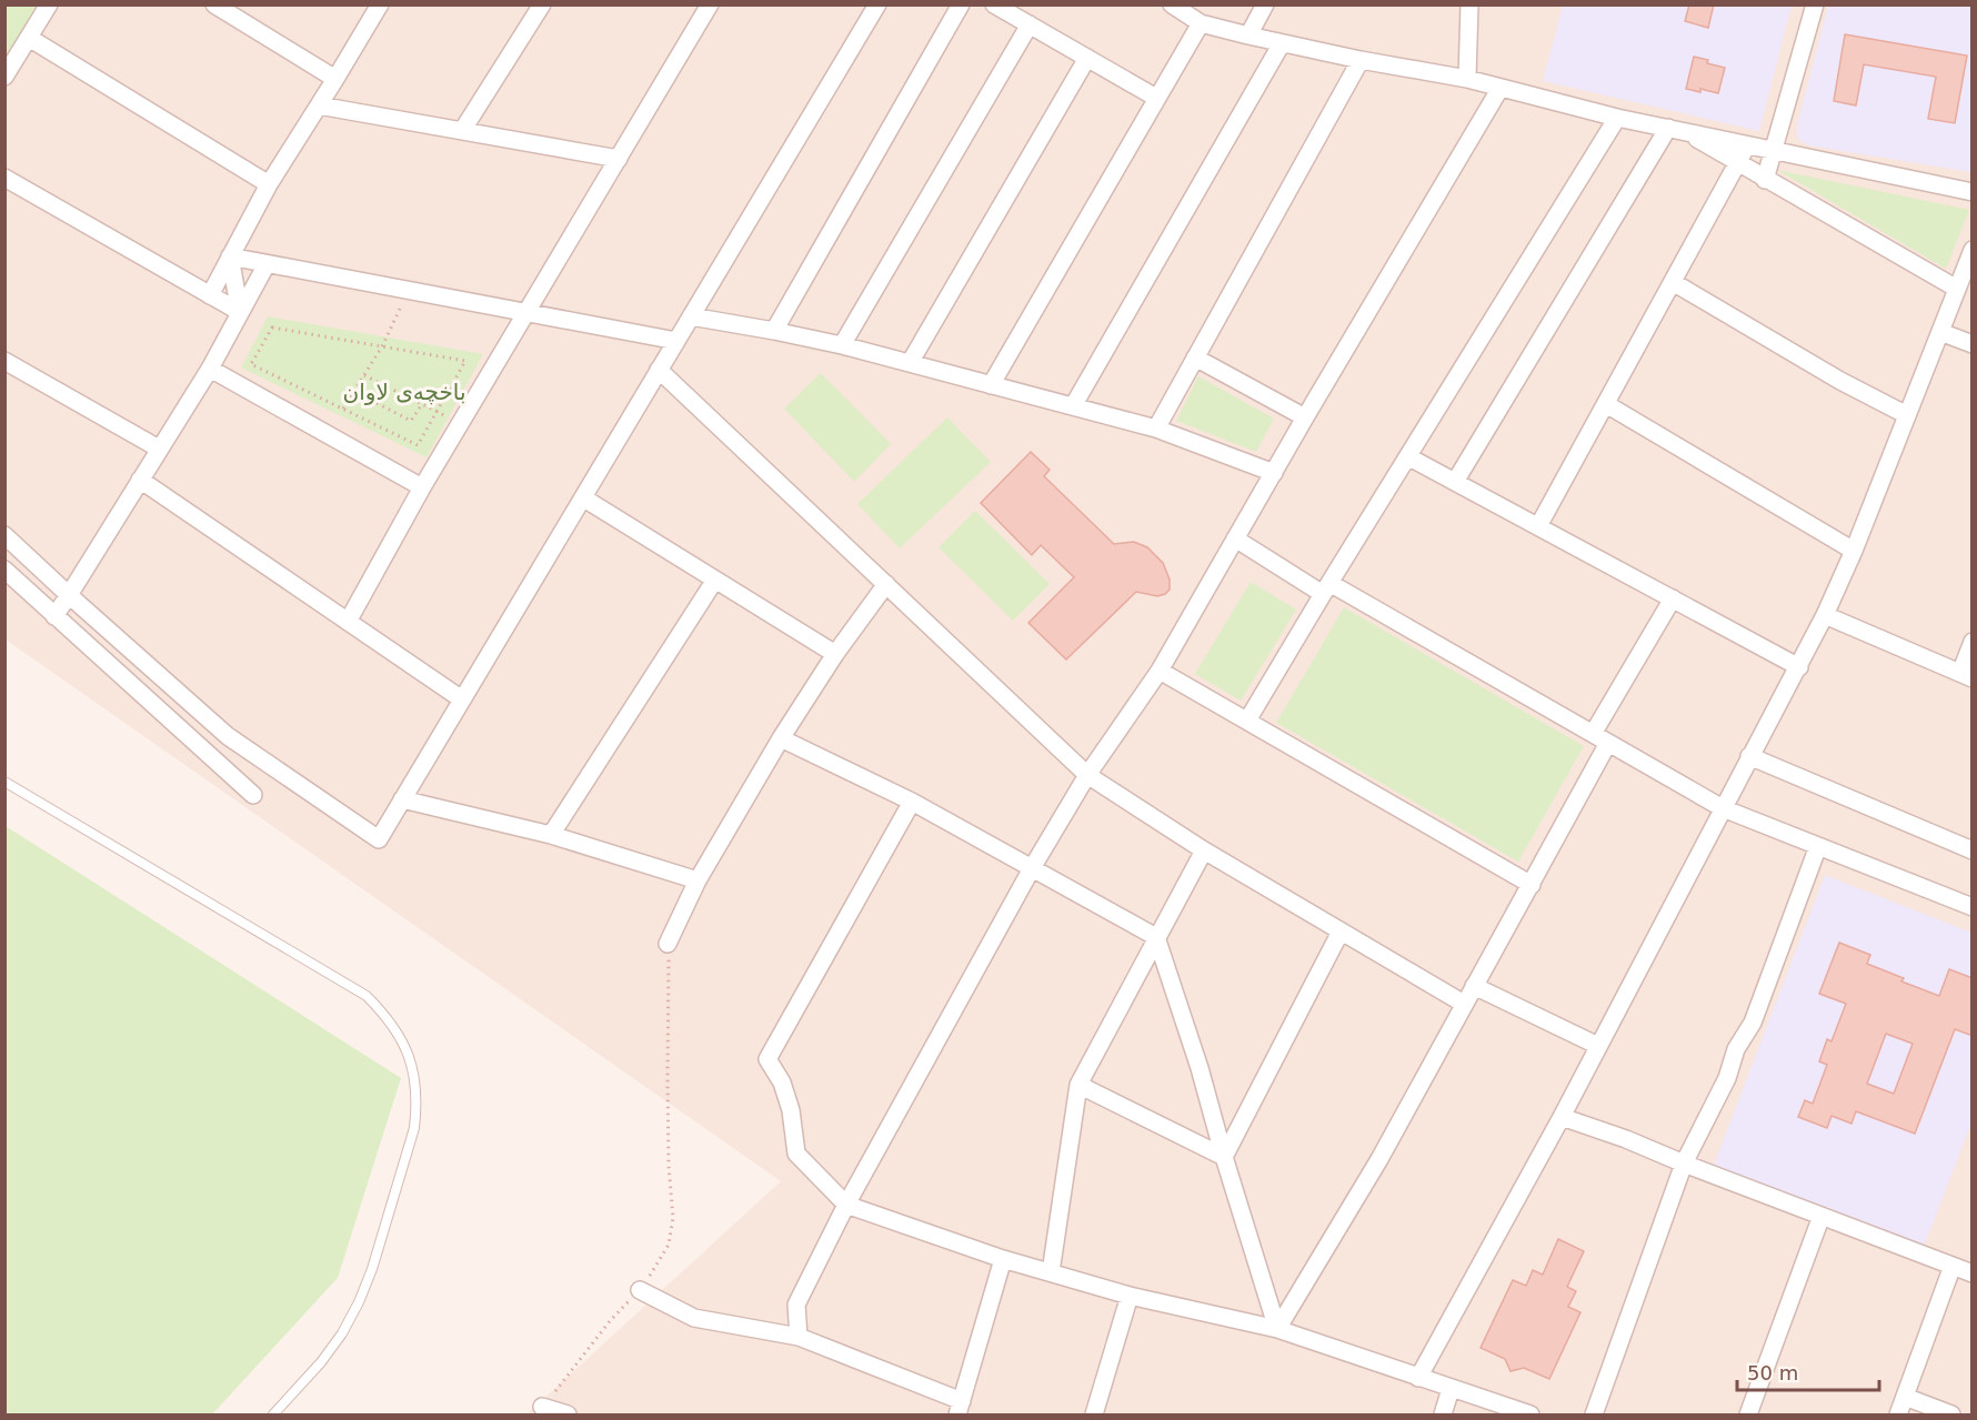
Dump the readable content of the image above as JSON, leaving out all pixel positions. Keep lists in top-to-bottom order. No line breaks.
{"parks":["باخچەی لاوان"],"scale_bar":"50 m"}
